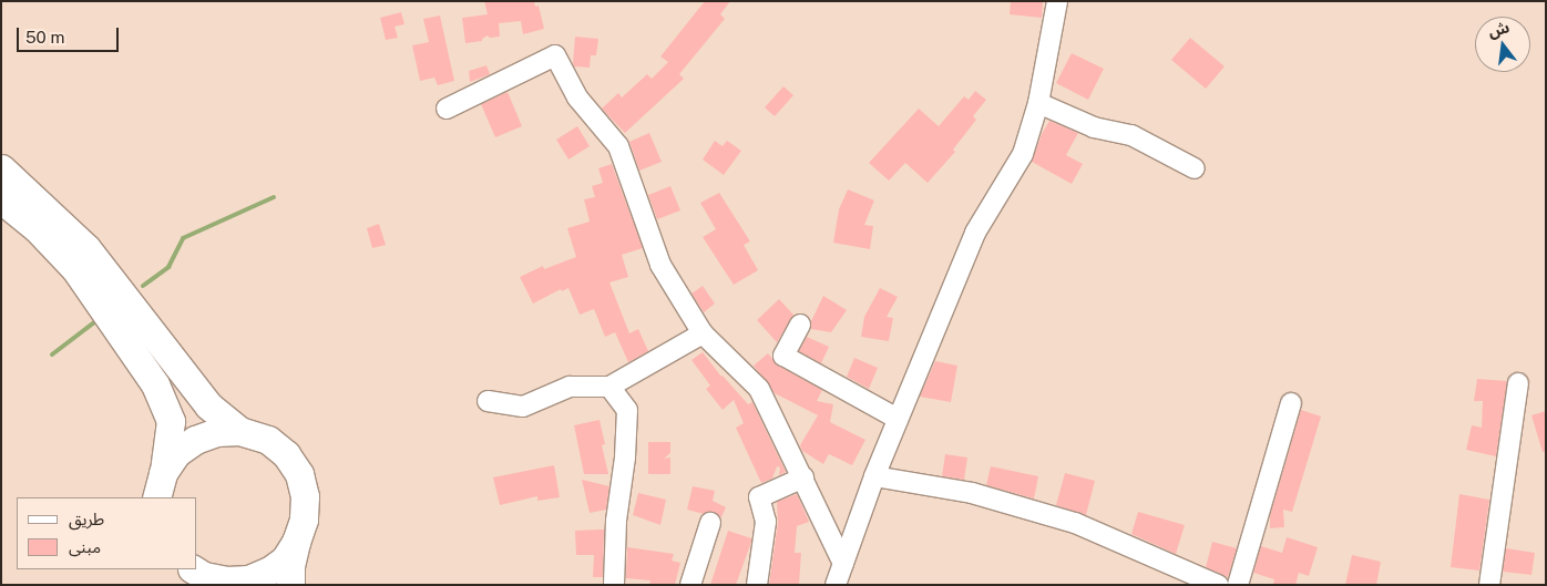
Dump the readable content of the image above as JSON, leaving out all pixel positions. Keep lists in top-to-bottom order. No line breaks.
{"legend":["طريق","مبنى"],"scale_bar":"50 m","north":"top"}
